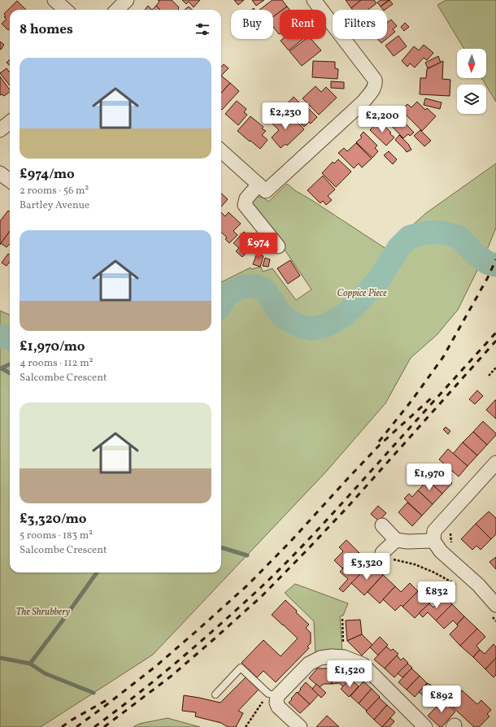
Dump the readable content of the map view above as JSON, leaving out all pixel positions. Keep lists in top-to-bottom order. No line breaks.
{"parks":["Coppice Piece","The Shrubbery"],"north":"bottom","page":{"chip":["Buy","Rent","Filters"],"heading":"8 homes","list":[{"name":"£974/mo","note":"2 rooms · 56 m² · Bartley Avenue"},{"name":"£1,970/mo","note":"4 rooms · 112 m² · Salcombe Crescent"},{"name":"£3,320/mo","note":"5 rooms · 183 m² · Salcombe Crescent"}],"price":["£2,230","£2,200","£974","£1,970","£3,320","£832","£1,520","£892"]}}
